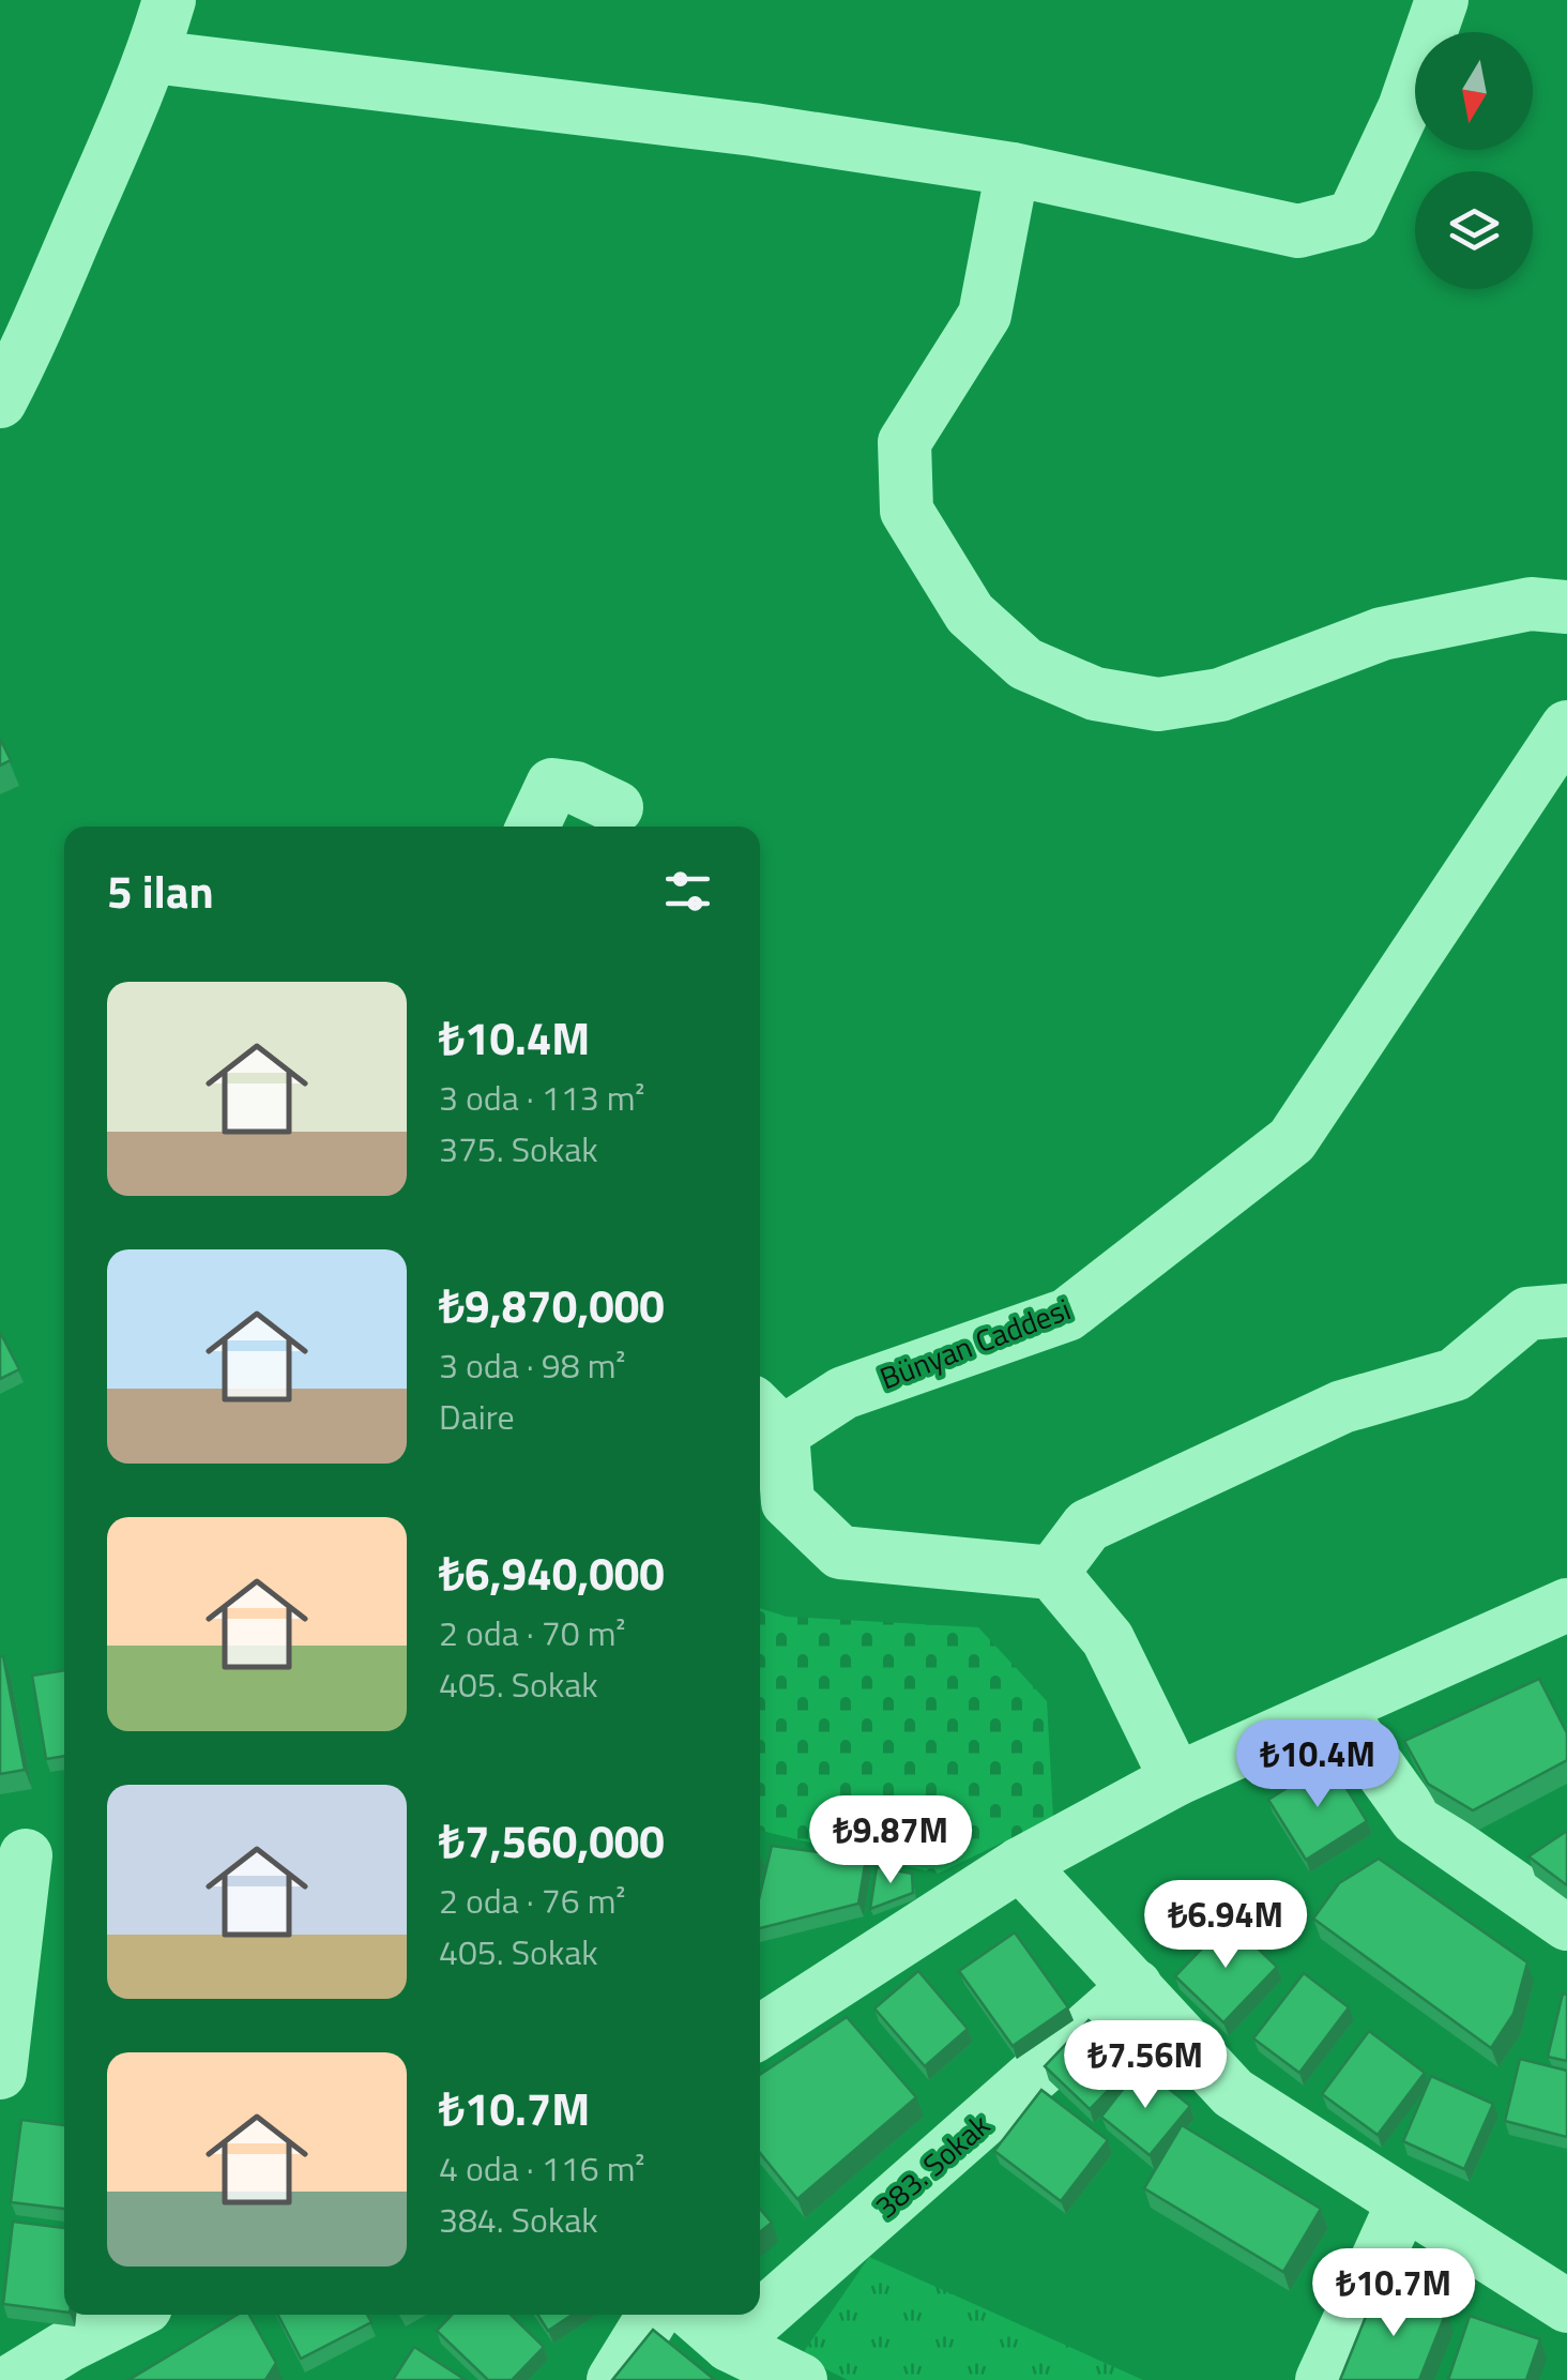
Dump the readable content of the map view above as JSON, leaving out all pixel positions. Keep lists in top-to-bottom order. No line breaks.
{"streets":{"street":["Bünyan Caddesi","383. Sokak"]},"north":"bottom","page":{"heading":"5 ilan","list":[{"name":"₺10.4M","note":"3 oda · 113 m² · 375. Sokak"},{"name":"₺9,870,000","note":"3 oda · 98 m² · Daire"},{"name":"₺6,940,000","note":"2 oda · 70 m² · 405. Sokak"},{"name":"₺7,560,000","note":"2 oda · 76 m² · 405. Sokak"},{"name":"₺10.7M","note":"4 oda · 116 m² · 384. Sokak"}],"price":["₺10.4M","₺9.87M","₺6.94M","₺7.56M","₺10.7M"]}}
